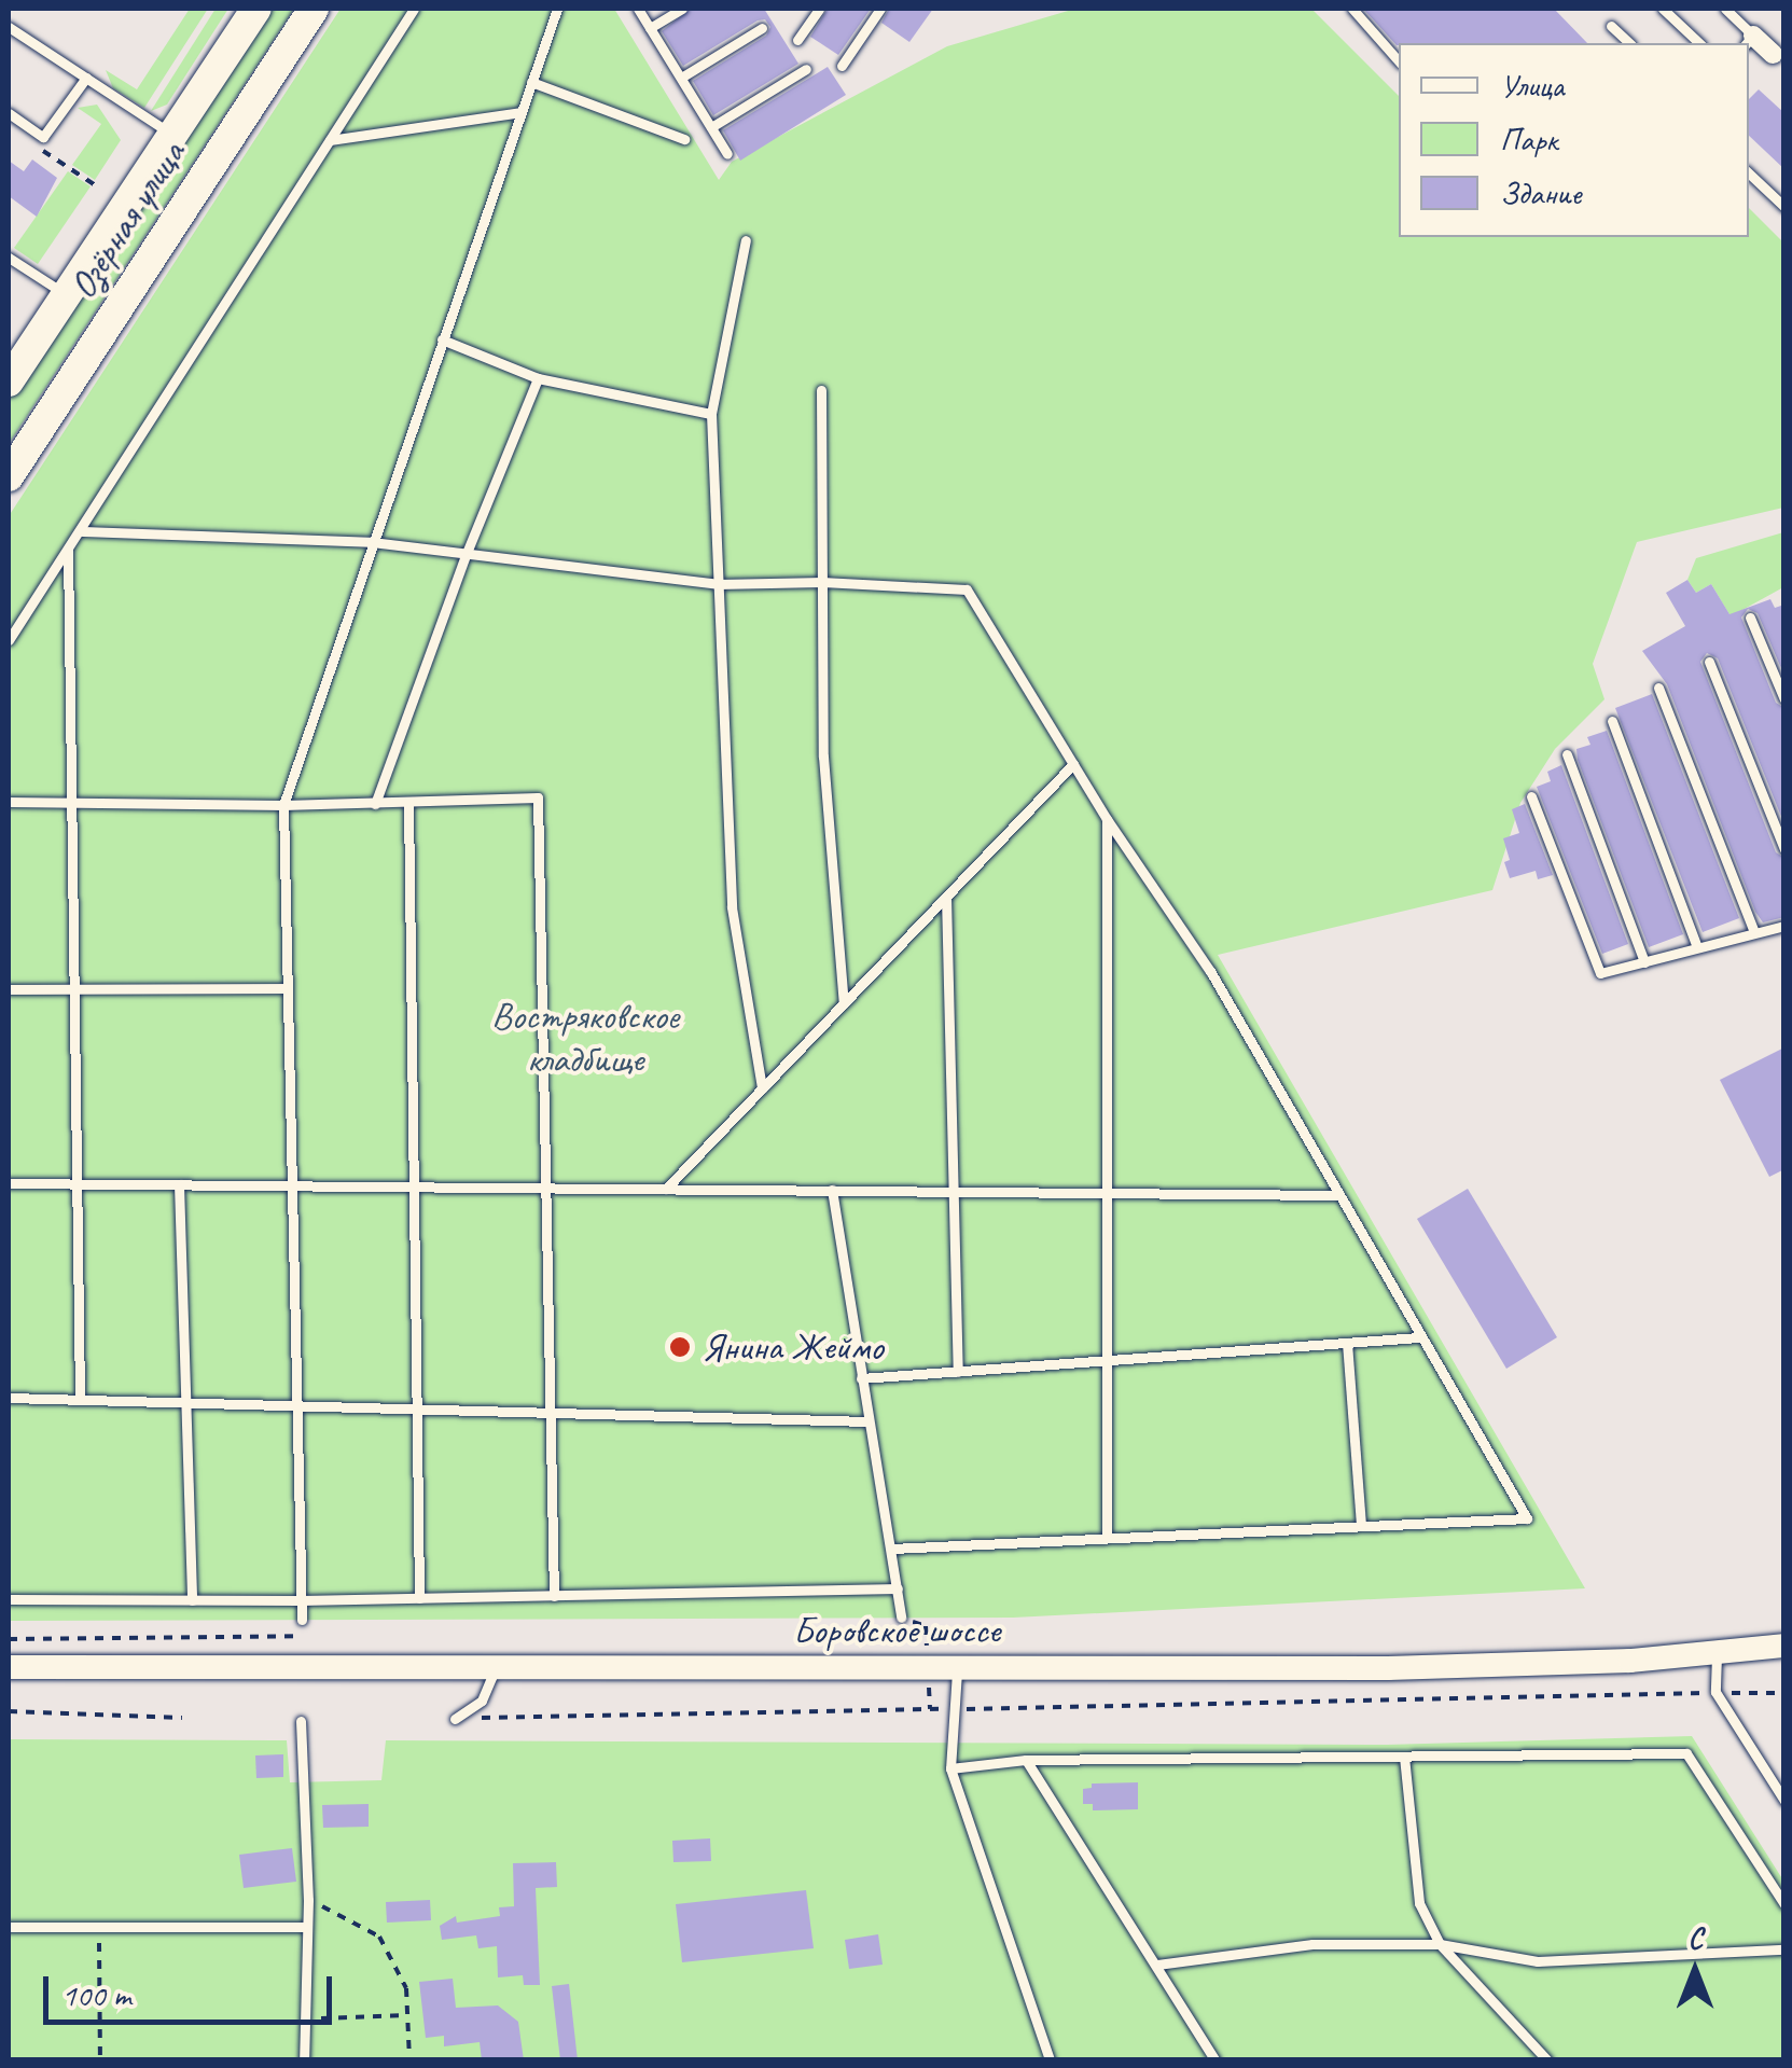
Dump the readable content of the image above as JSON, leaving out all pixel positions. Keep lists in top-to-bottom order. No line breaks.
{"streets":{"main road":["Озёрная улица"],"street":["Боровское шоссе"]},"parks":["Востряковское кладбище"],"places":["Янина Жеймо"],"legend":["Улица","Парк","Здание"],"scale_bar":"100 m","north":"top"}
